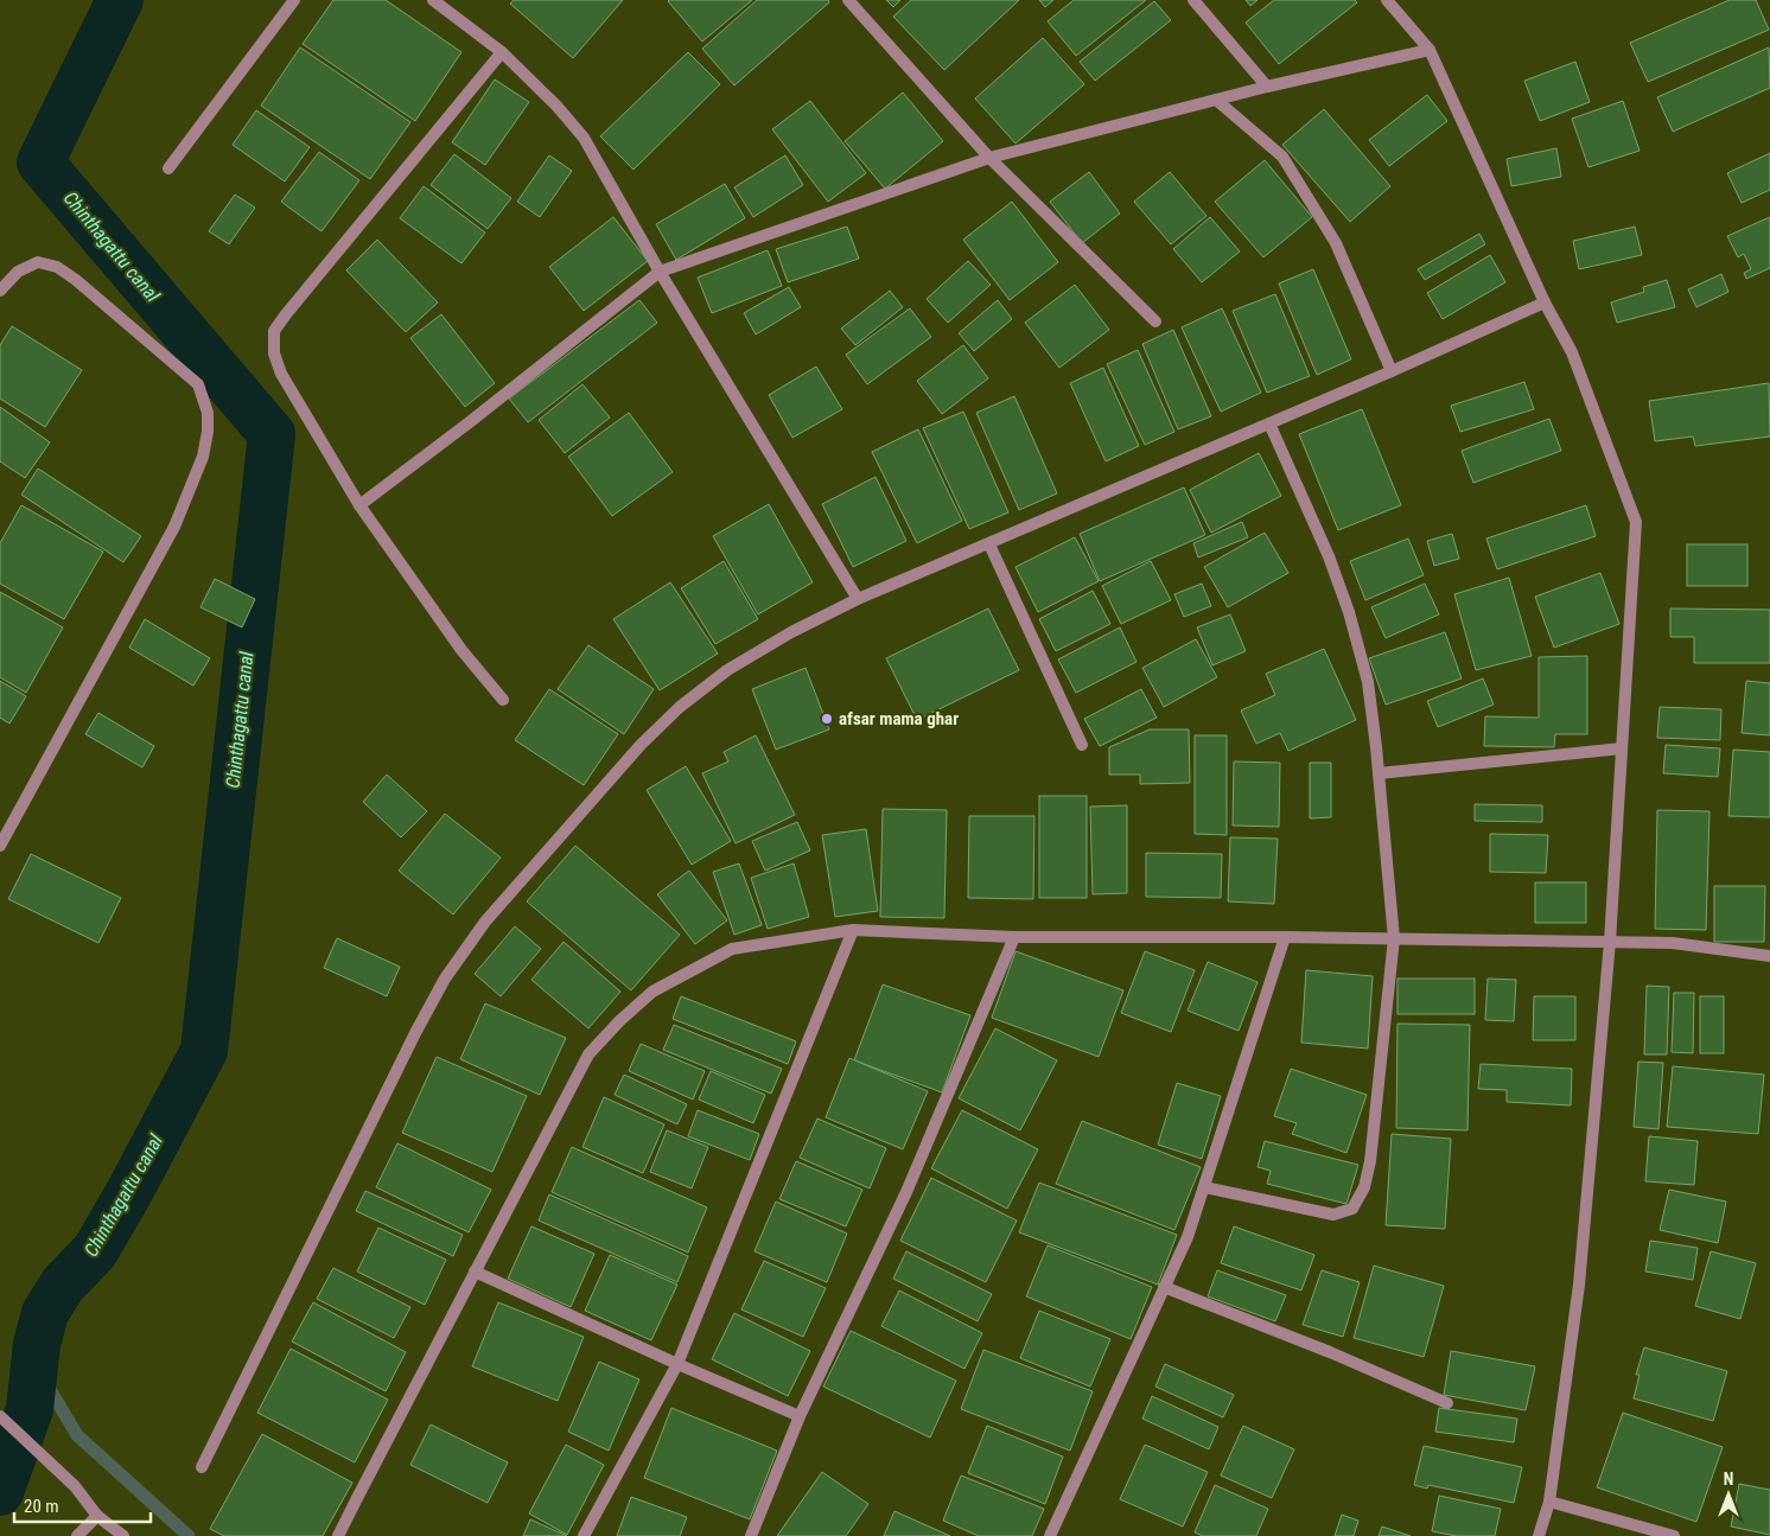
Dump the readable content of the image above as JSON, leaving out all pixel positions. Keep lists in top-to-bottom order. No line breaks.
{"water":["Chinthagattu canal"],"places":["afsar mama ghar"],"scale_bar":"20 m","north":"top"}
